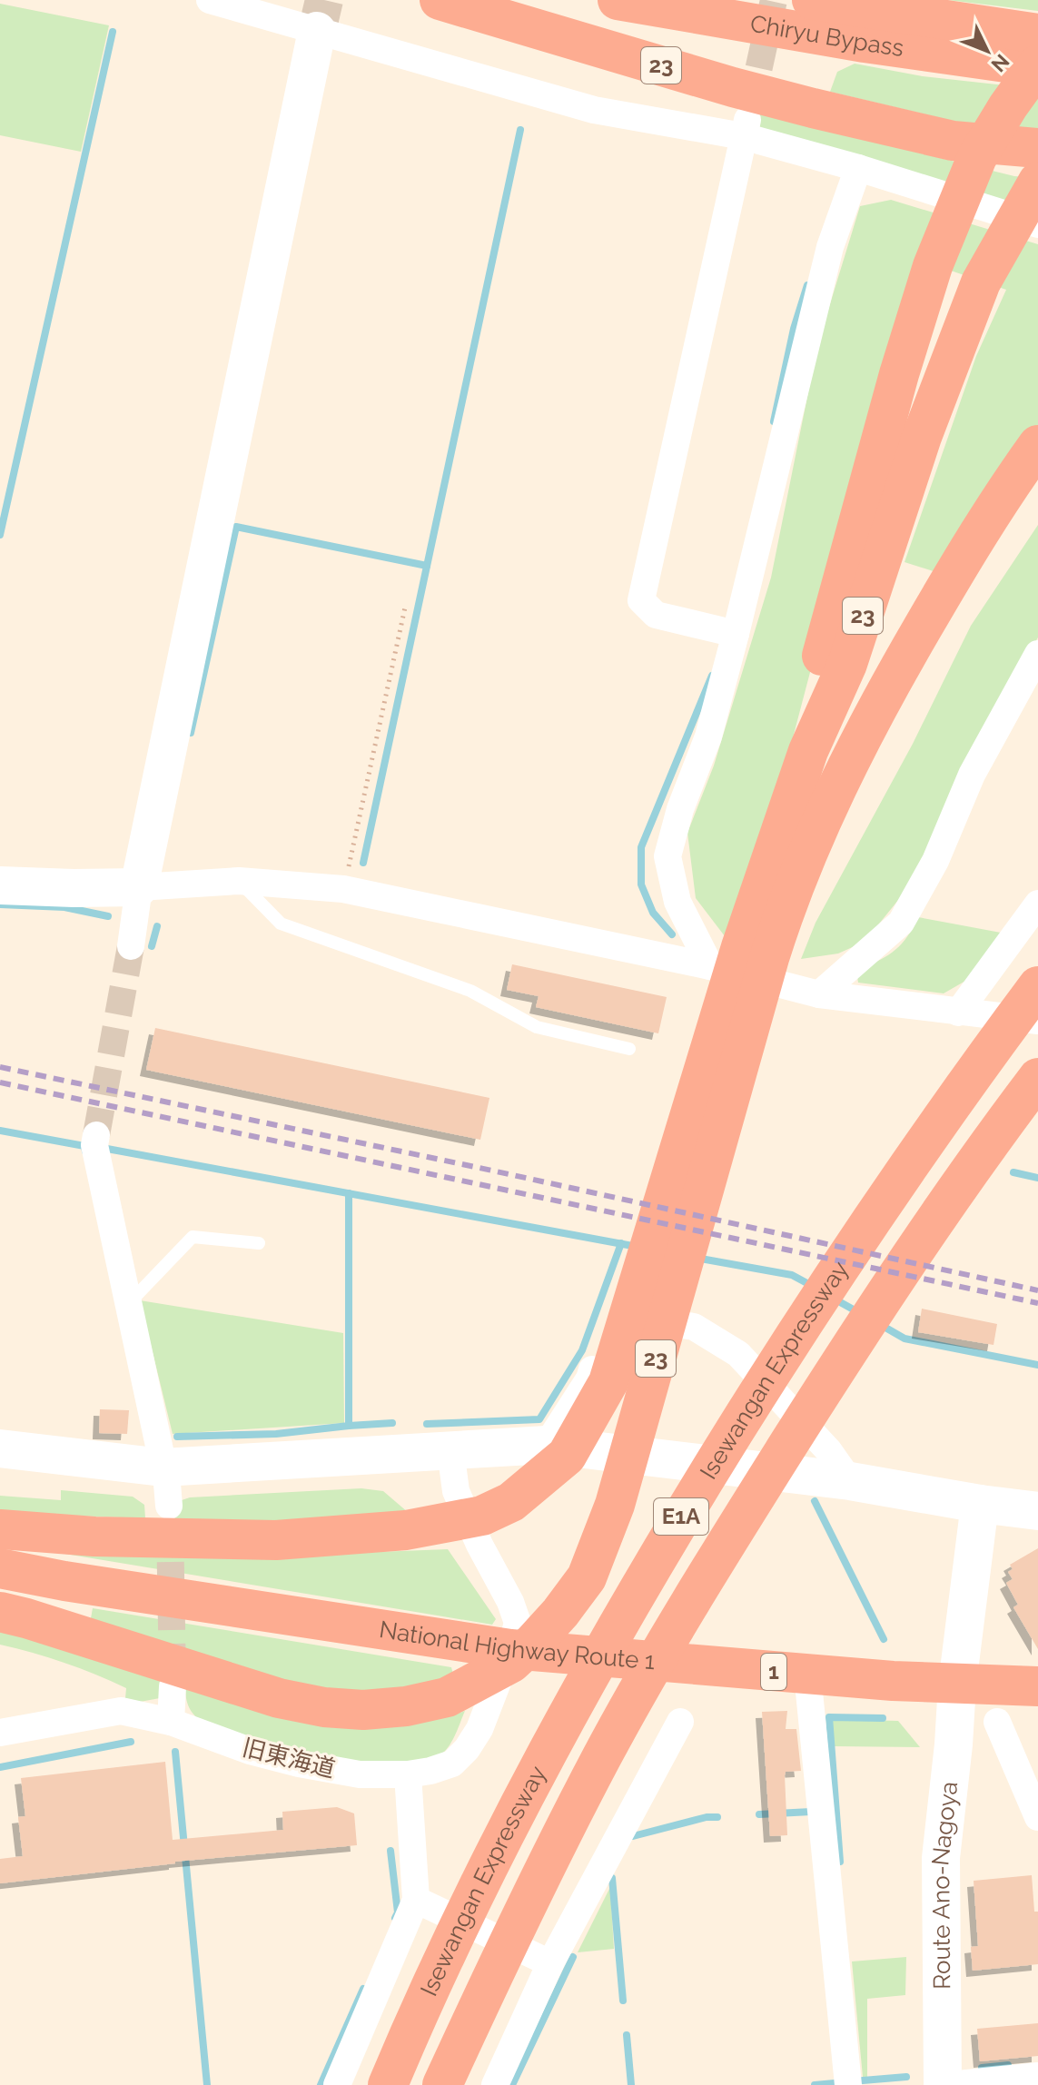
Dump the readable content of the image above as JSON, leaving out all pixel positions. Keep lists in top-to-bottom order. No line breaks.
{"streets":{"highway":["Chiryu Bypass","23","Isewangan Expressway","E1A","National Highway Route 1","1"],"street":["旧東海道","Route Ano-Nagoya"]},"crossings":[["National Highway Route 1","旧東海道"],["National Highway Route 1","Route Ano-Nagoya"]],"north":"bottom right"}
